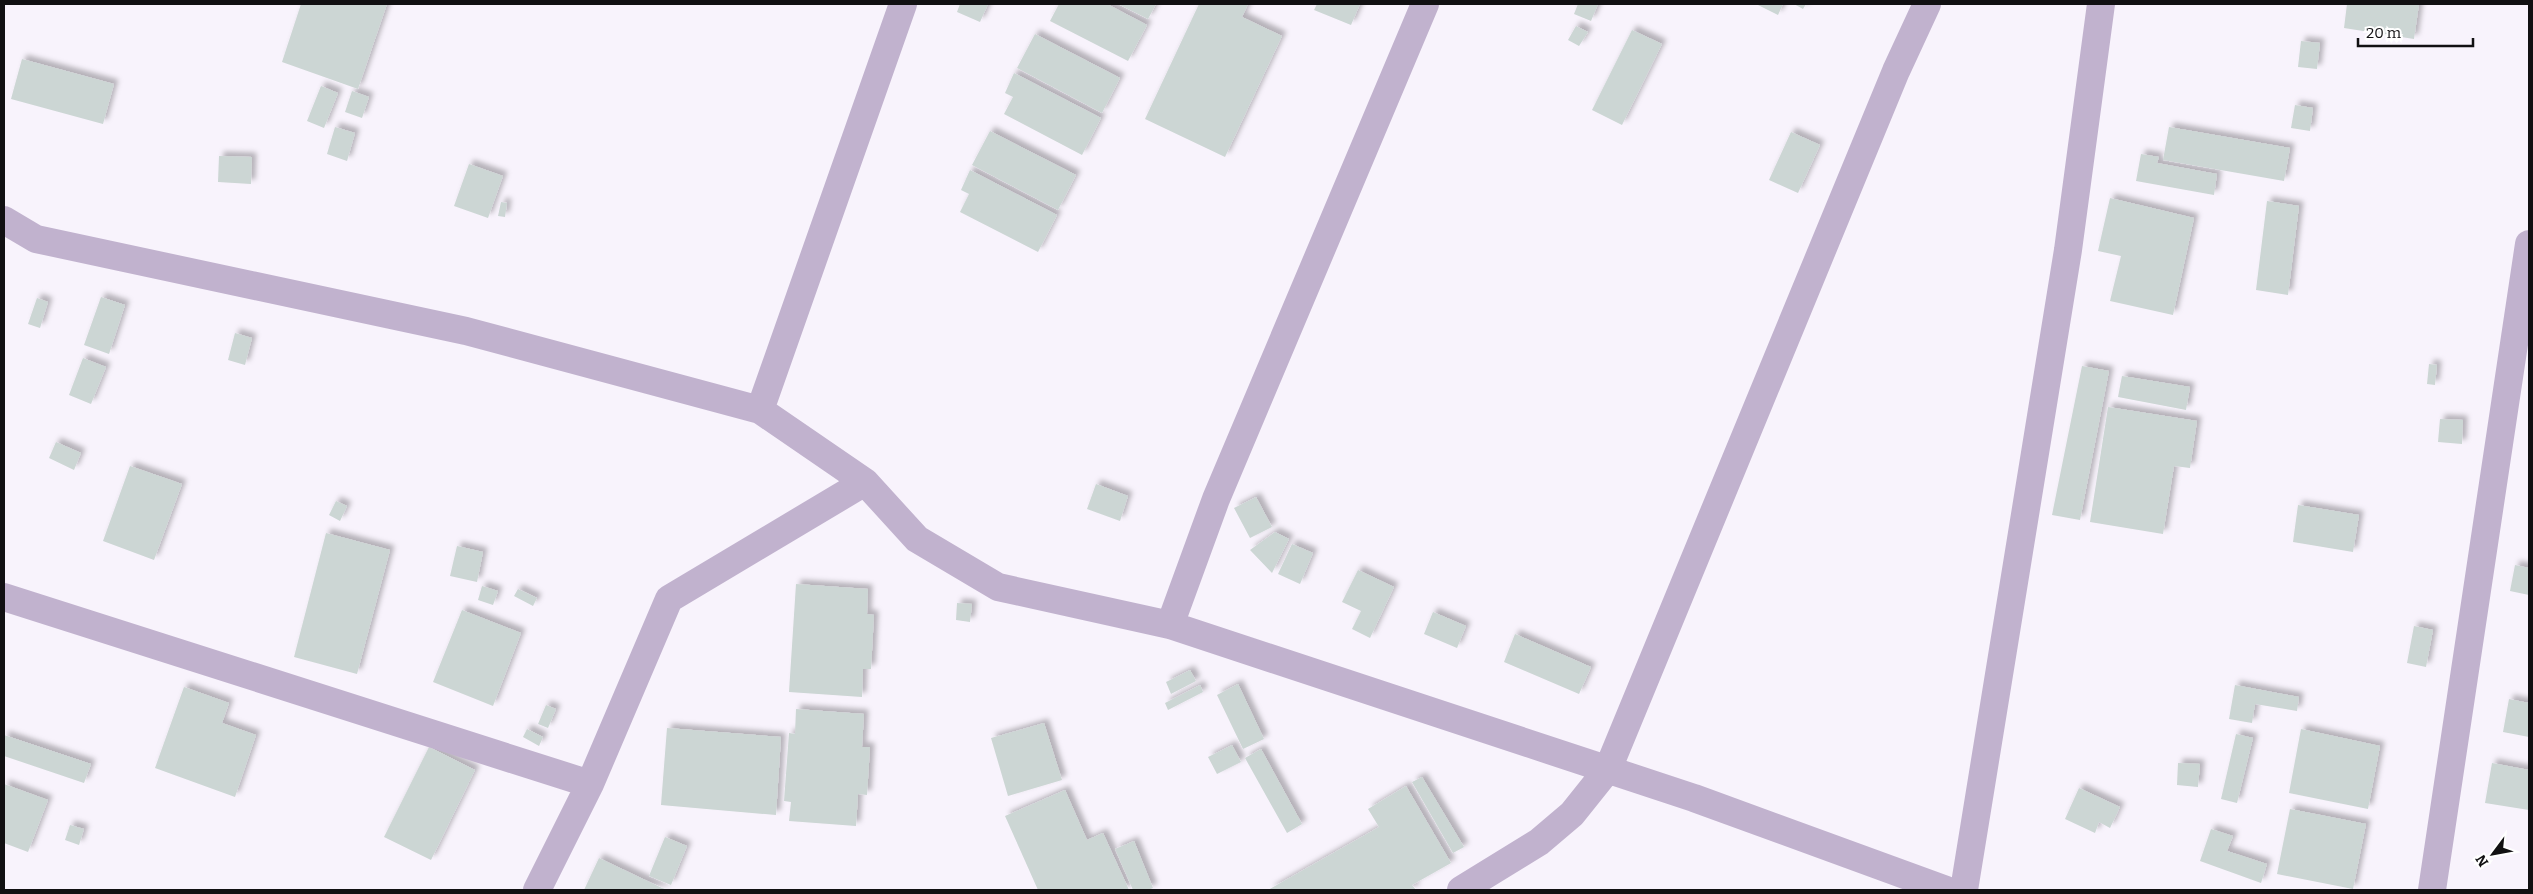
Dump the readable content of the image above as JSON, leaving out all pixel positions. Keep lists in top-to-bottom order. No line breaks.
{"scale_bar":"20 m","north":"bottom left"}
